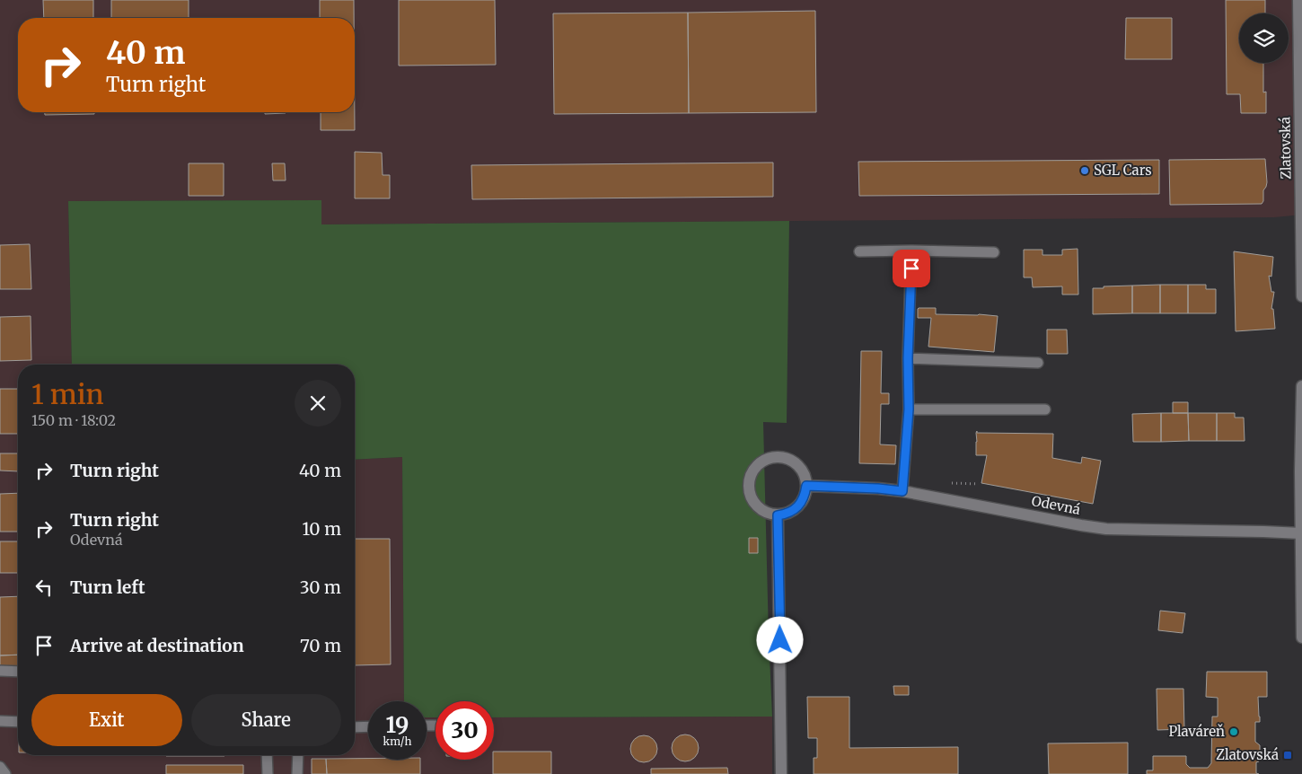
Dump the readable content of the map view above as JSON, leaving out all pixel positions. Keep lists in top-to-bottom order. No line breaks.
{"streets":{"street":["Zlatovská","Odevná"]},"places":{"other":["SGL Cars","Plaváreň"],"transit":["Zlatovská"]},"page":{"turn":["40 m","Turn right"],"heading":["1 min","150 m · 18:02"],"list":[{"name":"Turn right","value":"40 m"},{"name":"Turn right","note":"Odevná","value":"10 m"},{"name":"Turn left","value":"30 m"},{"name":"Arrive at destination","value":"70 m"}],"buttons":["Exit","Share"],"speed":"19 km/h","limit":"30"}}
